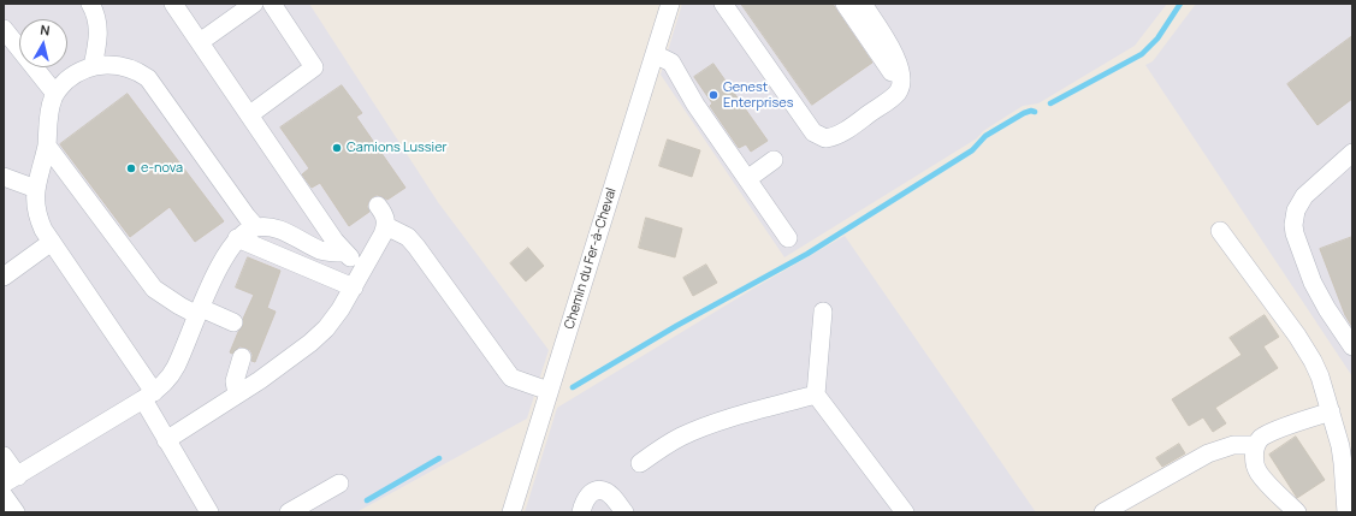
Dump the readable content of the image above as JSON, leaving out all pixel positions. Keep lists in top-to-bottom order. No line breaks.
{"streets":{"street":["Chemin du Fer-à-Cheval"]},"places":["Genest Enterprises","Camions Lussier","e-nova"],"north":"top"}
